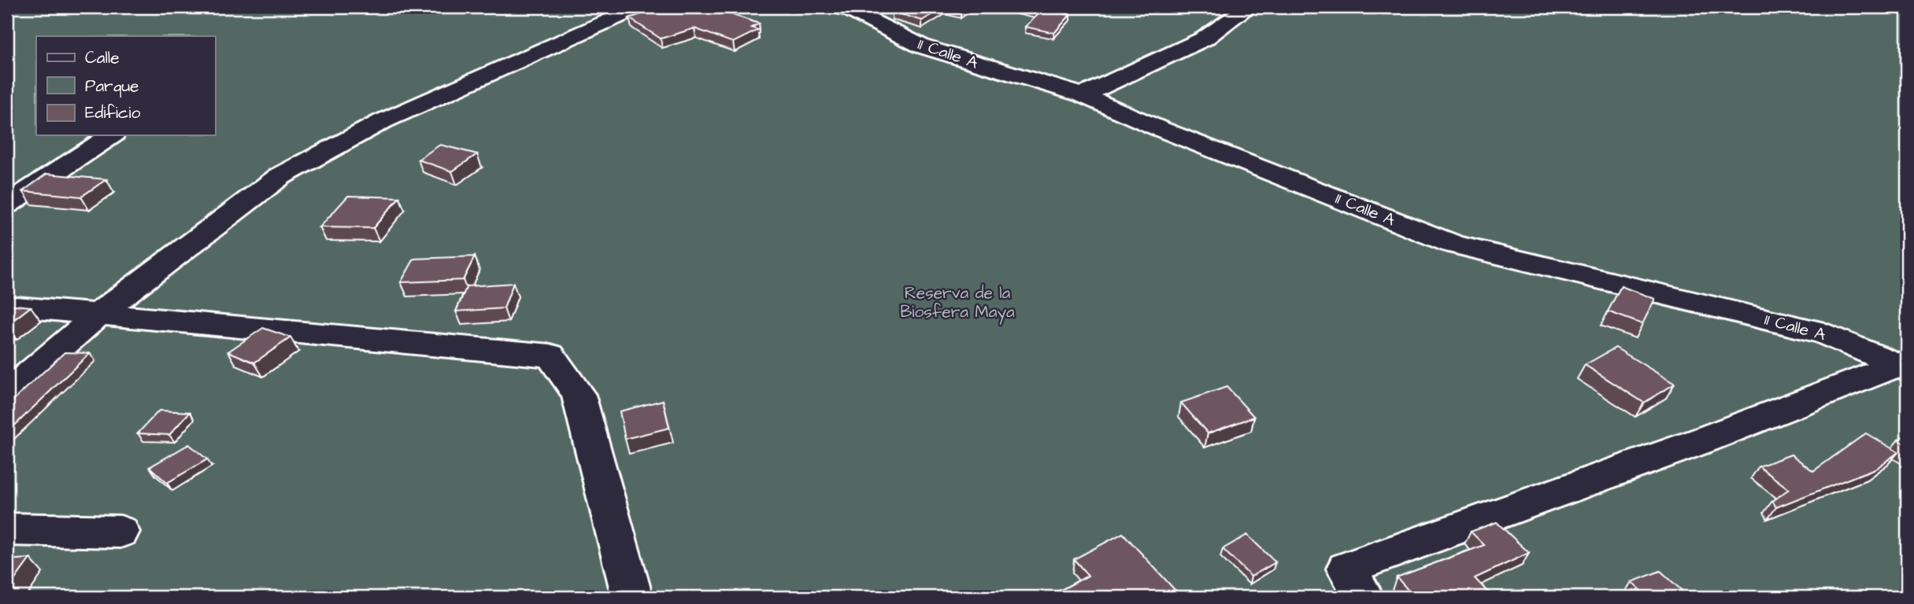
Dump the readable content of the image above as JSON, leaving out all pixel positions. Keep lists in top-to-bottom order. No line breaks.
{"streets":{"street":["11 Calle A"]},"parks":["Reserva de la Biosfera Maya"],"legend":["Calle","Parque","Edificio"]}
